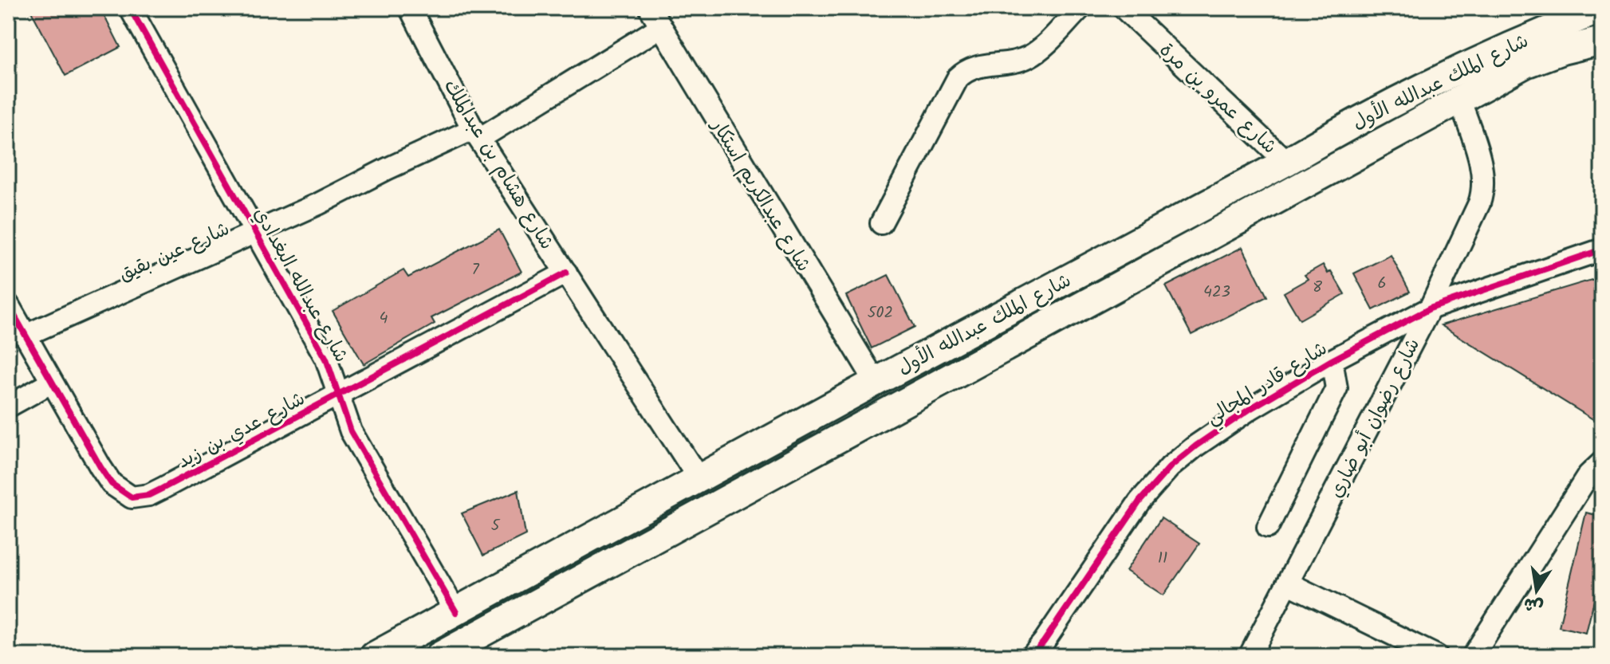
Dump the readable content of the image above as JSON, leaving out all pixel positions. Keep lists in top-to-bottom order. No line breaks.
{"streets":{"main road":["شارع الملك عبدالله الأول"],"street":["شارع عمرو بن مرة","شارع هشام بن عبدالملك","شارع عبدالكريم استكار","شارع عين بقيق","شارع عبدالله البغدادي","شارع قادر المجالي","شارع رضوان أبو ضاري","شارع عدي بن زيد"]},"crossings":[["شارع الملك عبدالله الأول","شارع عمرو بن مرة"],["شارع الملك عبدالله الأول","شارع هشام بن عبدالملك"],["شارع الملك عبدالله الأول","شارع عبدالكريم استكار"],["شارع الملك عبدالله الأول","شارع عبدالله البغدادي"],["شارع الملك عبدالله الأول","شارع رضوان أبو ضاري"],["شارع هشام بن عبدالملك","شارع عين بقيق"],["شارع هشام بن عبدالملك","شارع عدي بن زيد"],["شارع عبدالكريم استكار","شارع عين بقيق"],["شارع عين بقيق","شارع عبدالله البغدادي"],["شارع عين بقيق","شارع عدي بن زيد"],["شارع عبدالله البغدادي","شارع عدي بن زيد"],["شارع قادر المجالي","شارع رضوان أبو ضاري"]],"house_numbers":["7","6","8","423","502","4","5","11"],"north":"bottom"}
